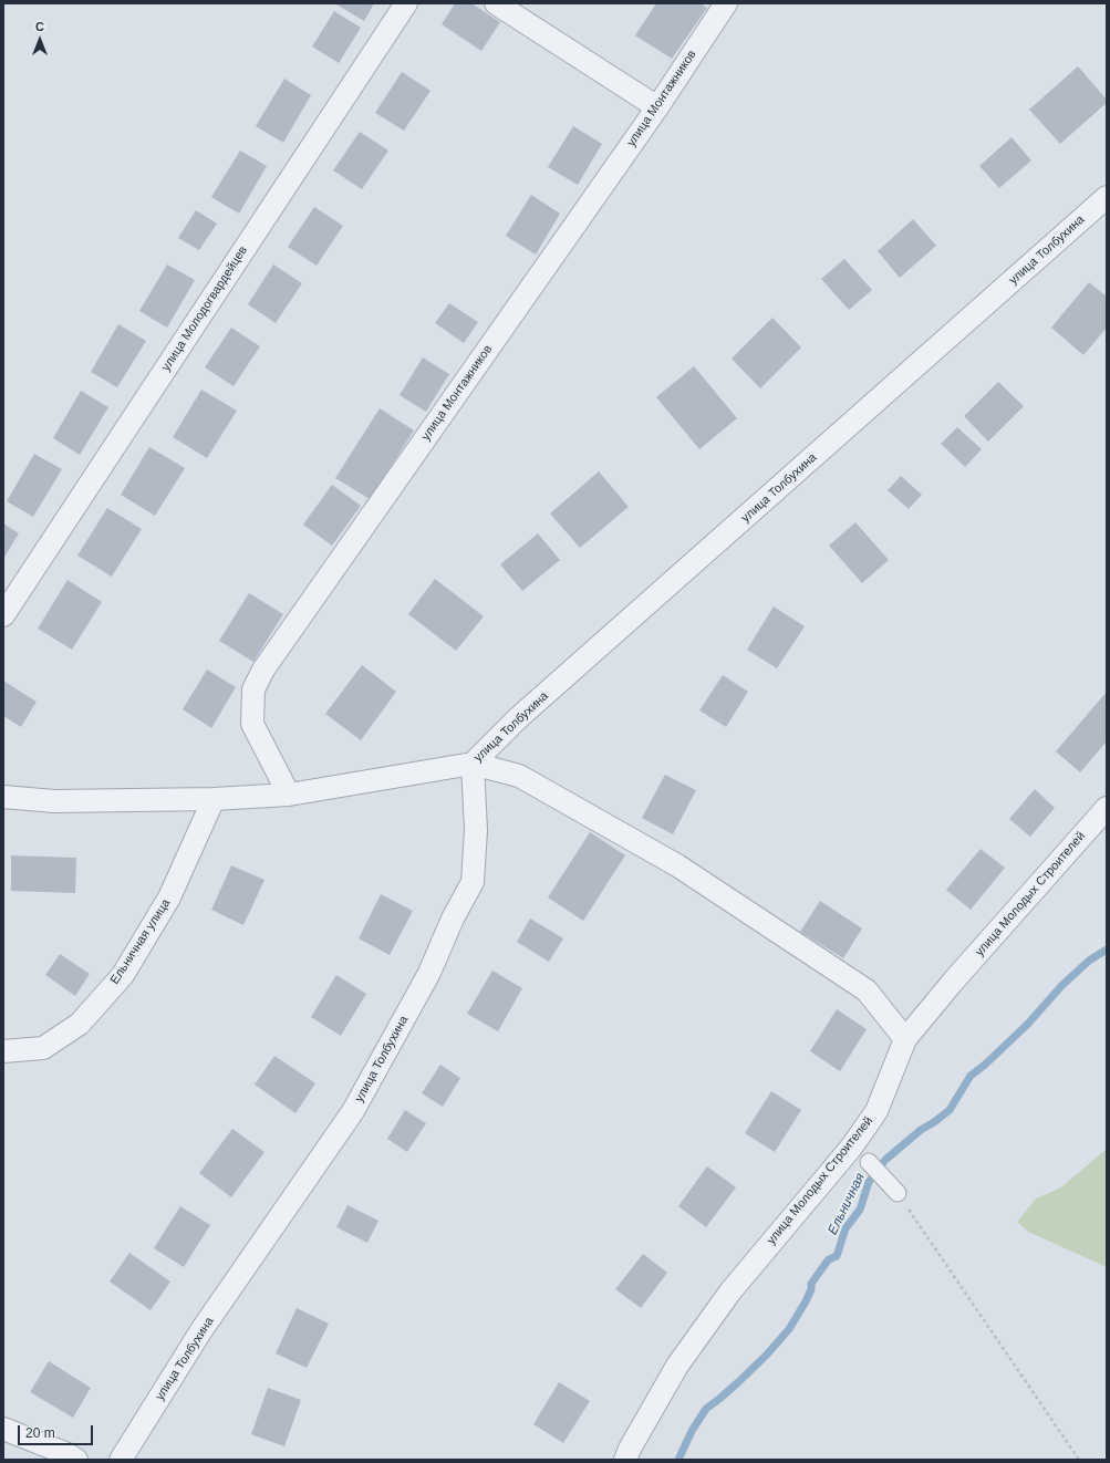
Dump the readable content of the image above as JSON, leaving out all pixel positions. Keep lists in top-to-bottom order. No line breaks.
{"streets":{"street":["улица Монтажников","улица Толбухина","улица Молодогвардейцев","улица Молодых Строителей","Ельничная улица"]},"water":["Ельничная"],"scale_bar":"20 m","north":"top"}
